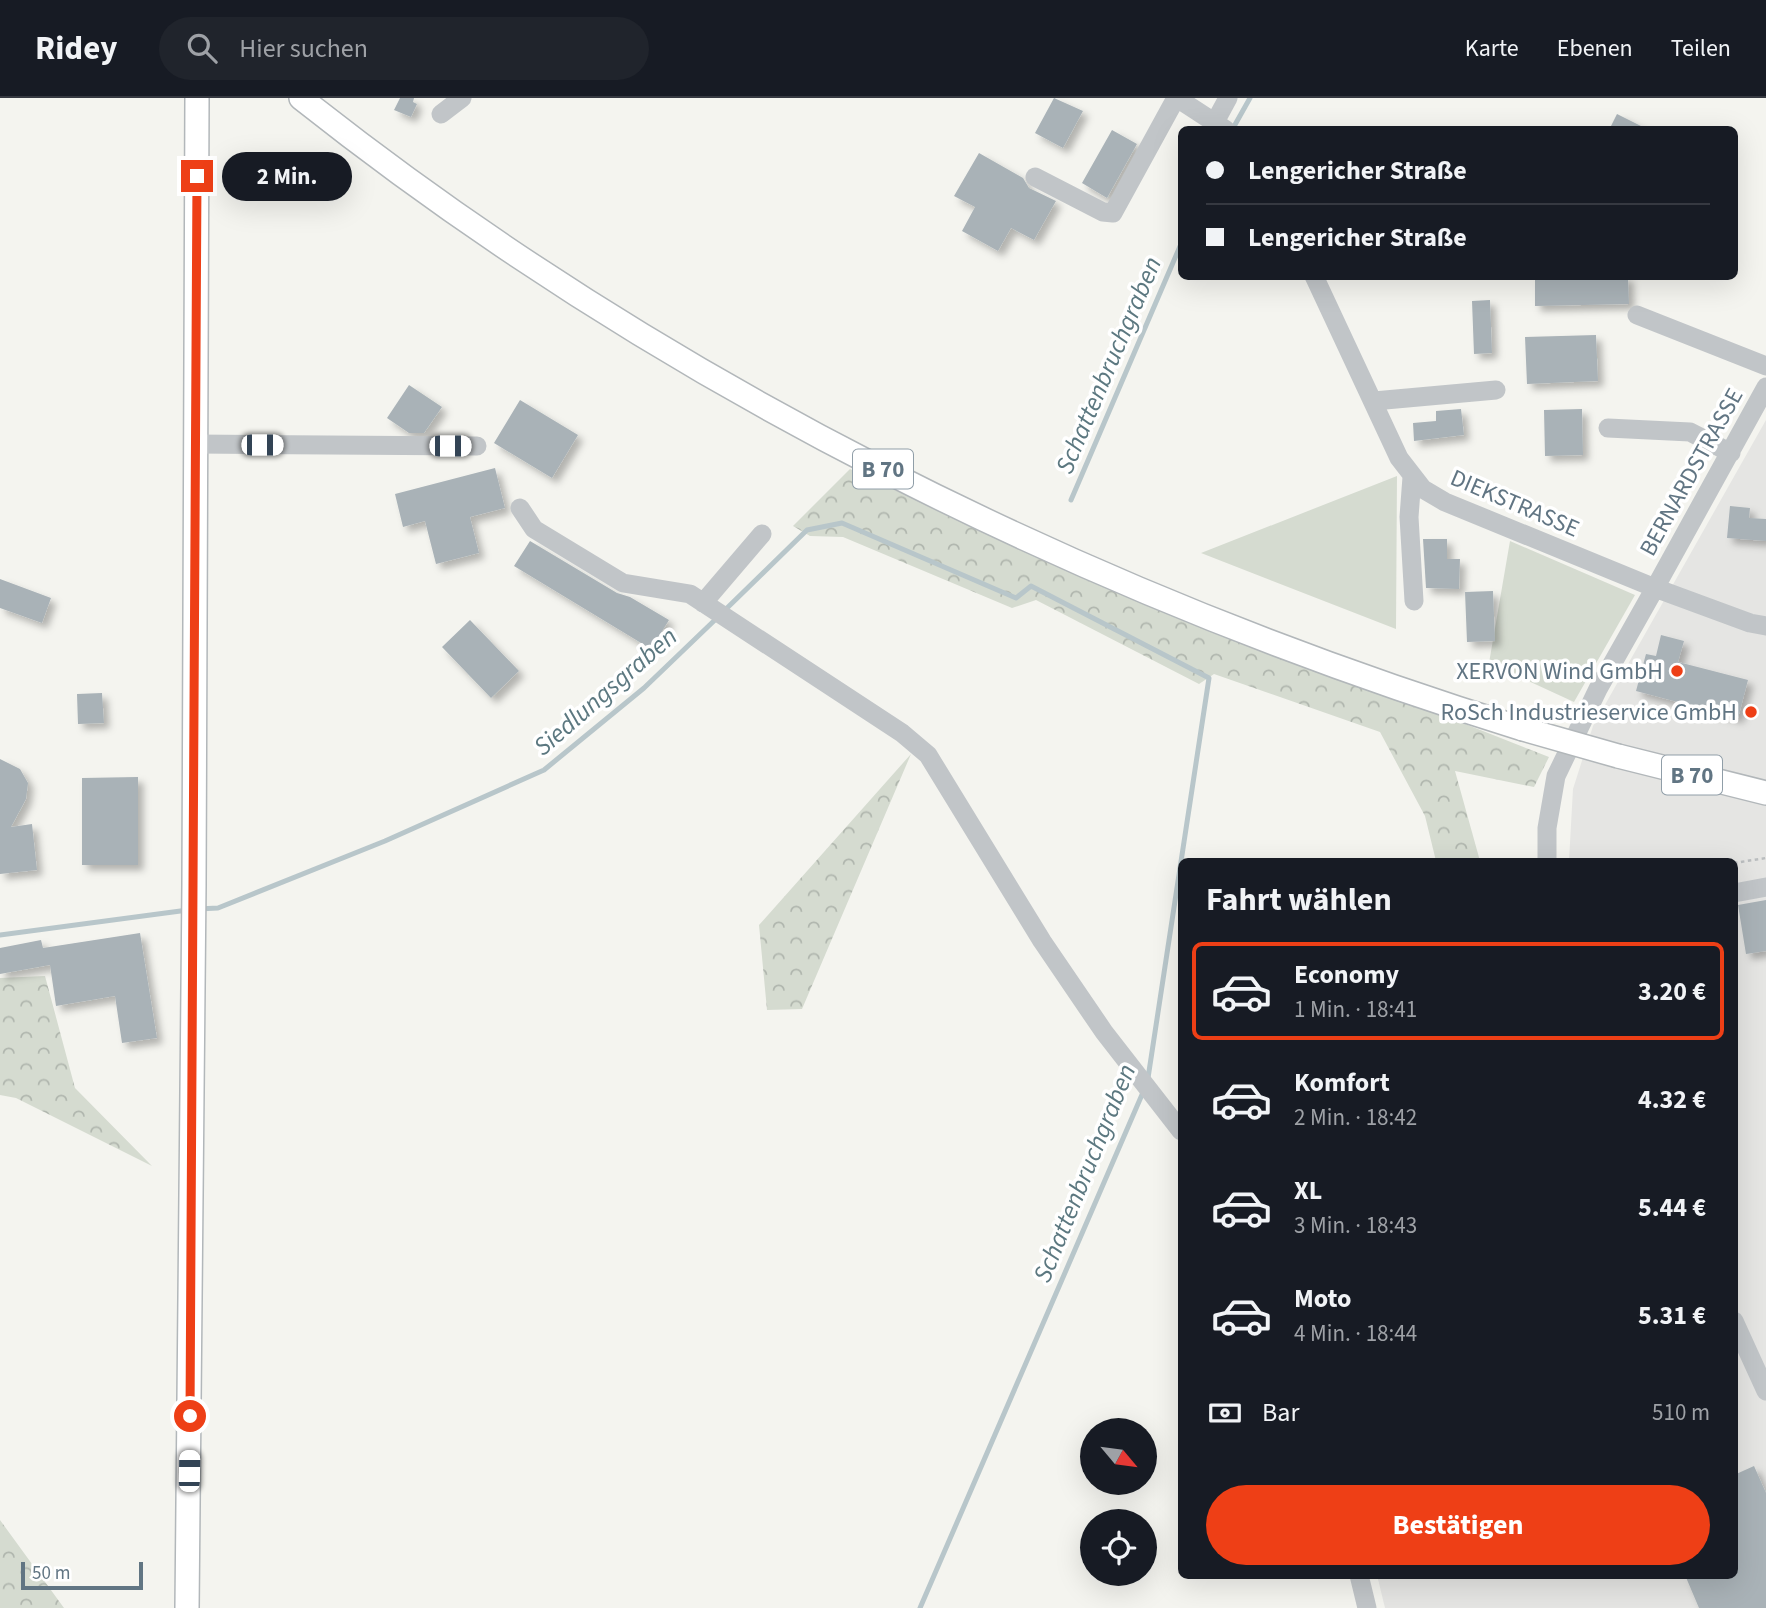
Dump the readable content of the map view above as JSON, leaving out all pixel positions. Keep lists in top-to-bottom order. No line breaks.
{"streets":{"main road":["B 70"],"street":["BERNARDSTRASSE","DIEKSTRASSE"]},"crossings":[["BERNARDSTRASSE","DIEKSTRASSE"]],"water":["Schattenbruchgraben","Siedlungsgraben"],"places":["XERVON Wind GmbH","RoSch Industrieservice GmbH"],"scale_bar":"50 m","north":"bottom right","page":{"header":"Ridey","search":"Hier suchen","nav":["Karte","Ebenen","Teilen"],"banner":["Lengericher Straße","Lengericher Straße"],"bubble":"2 Min.","heading":"Fahrt wählen","list":[{"name":"Economy","note":"1 Min. · 18:41","value":"3.20 €"},{"name":"Komfort","note":"2 Min. · 18:42","value":"4.32 €"},{"name":"XL","note":"3 Min. · 18:43","value":"5.44 €"},{"name":"Moto","note":"4 Min. · 18:44","value":"5.31 €"}],"pay":["Bar","510 m"],"buttons":"Bestätigen","scale":"50 m"}}
